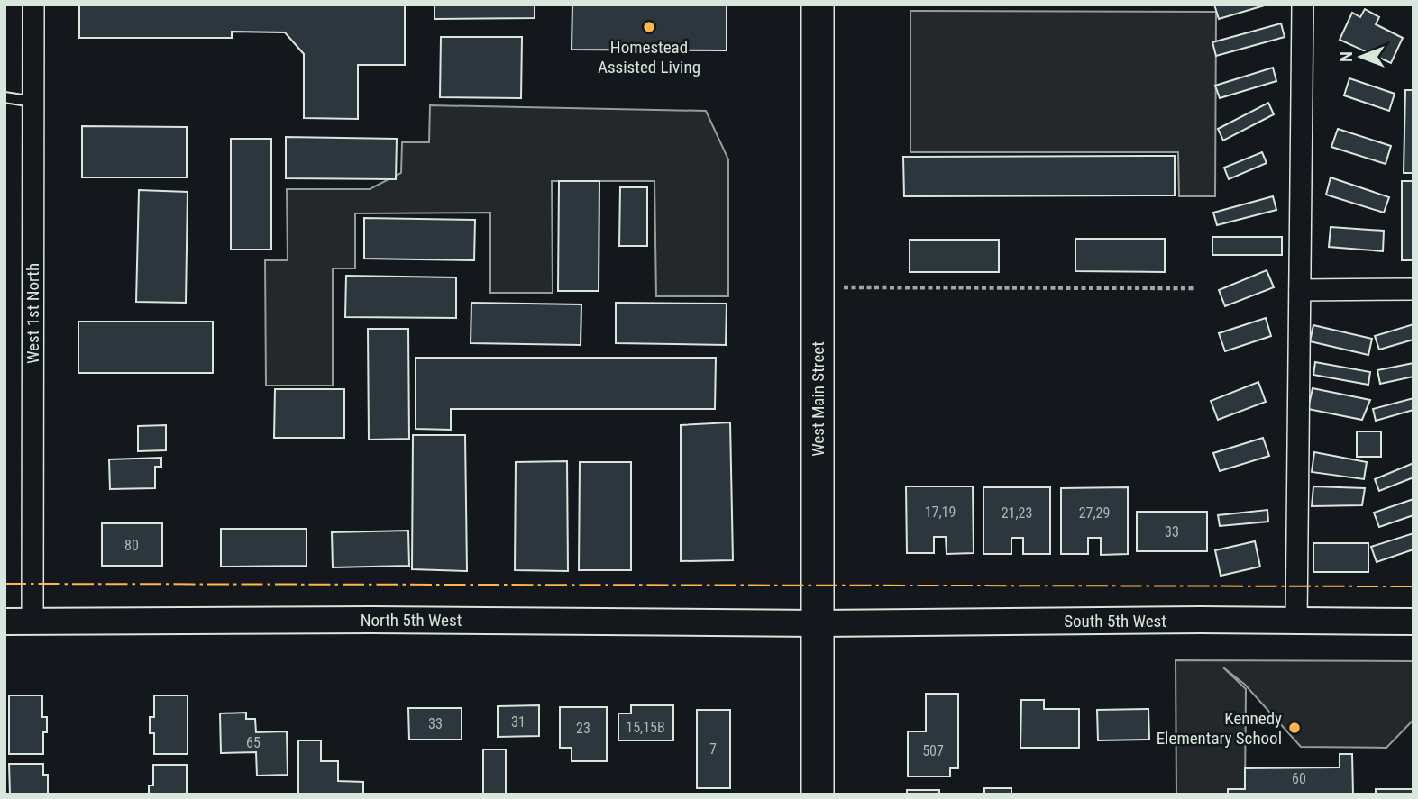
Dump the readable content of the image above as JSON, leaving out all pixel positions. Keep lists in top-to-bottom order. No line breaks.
{"streets":{"main road":["West Main Street"],"street":["West 1st North","North 5th West","South 5th West"]},"crossings":[["West 1st North","North 5th West"],["West Main Street","North 5th West"],["West Main Street","South 5th West"],["North 5th West","South 5th West"]],"places":["Homestead Assisted Living","Kennedy Elementary School"],"house_numbers":["17,19","21,23","27,29","33","80","31","33","15,15B","23","65","7","507","60"],"north":"left"}
